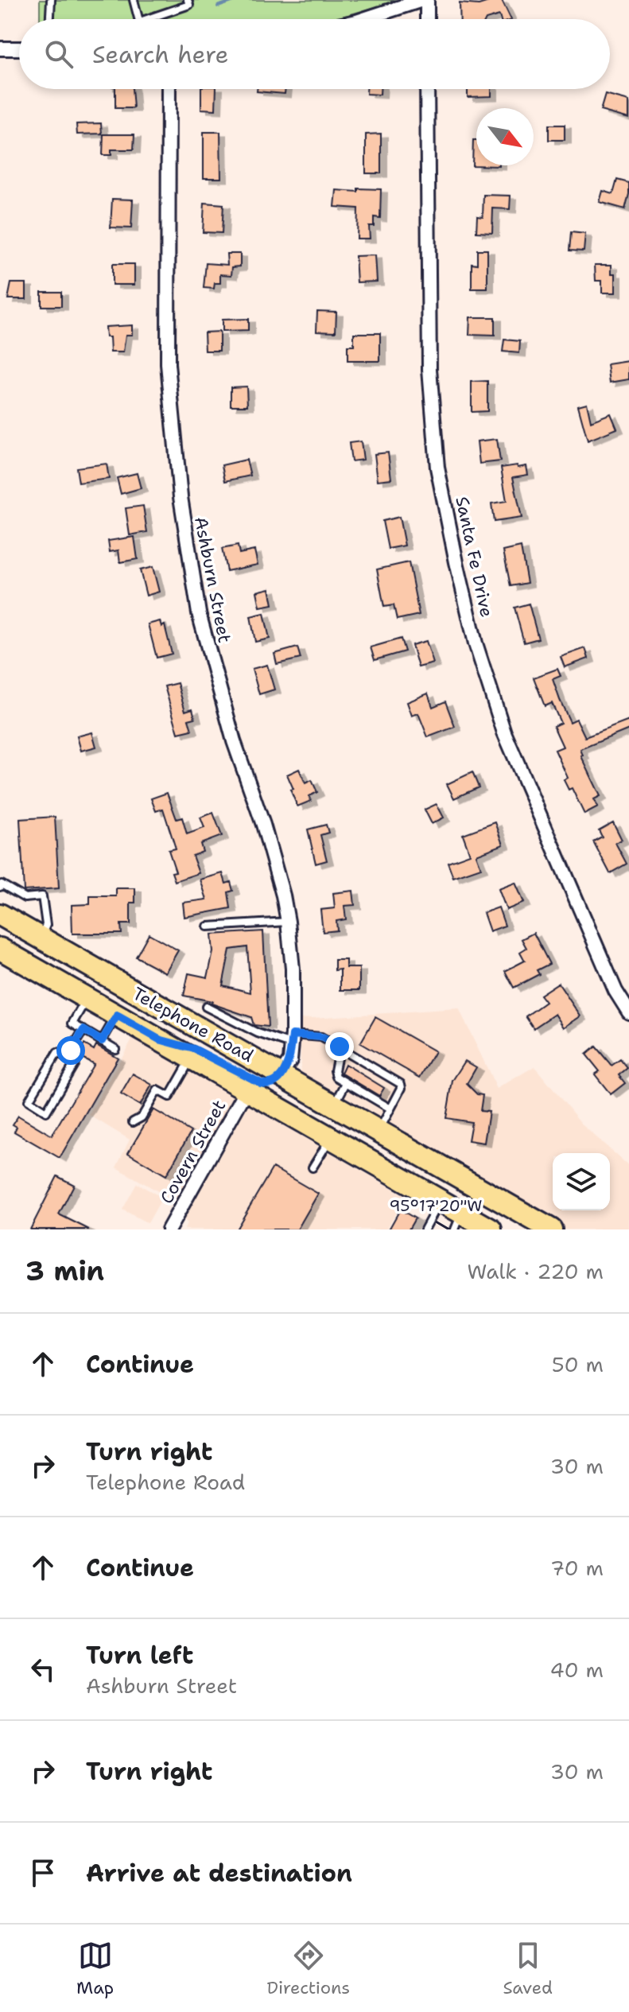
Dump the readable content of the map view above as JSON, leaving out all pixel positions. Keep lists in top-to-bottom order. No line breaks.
{"streets":{"main road":["Telephone Road"],"street":["Santa Fe Drive","Ashburn Street","Covern Street"]},"crossings":[["Ashburn Street","Telephone Road"],["Telephone Road","Covern Street"]],"north":"bottom right","page":{"search":"Search here","heading":["3 min","Walk · 220 m"],"list":[["Continue","50 m"],["Turn right","Telephone Road","30 m"],["Continue","70 m"],["Turn left","Ashburn Street","40 m"],["Turn right","30 m"],"Arrive at destination"],"nav":["Map","Directions","Saved"]},"coordinates":["95°17'20\"W"]}
